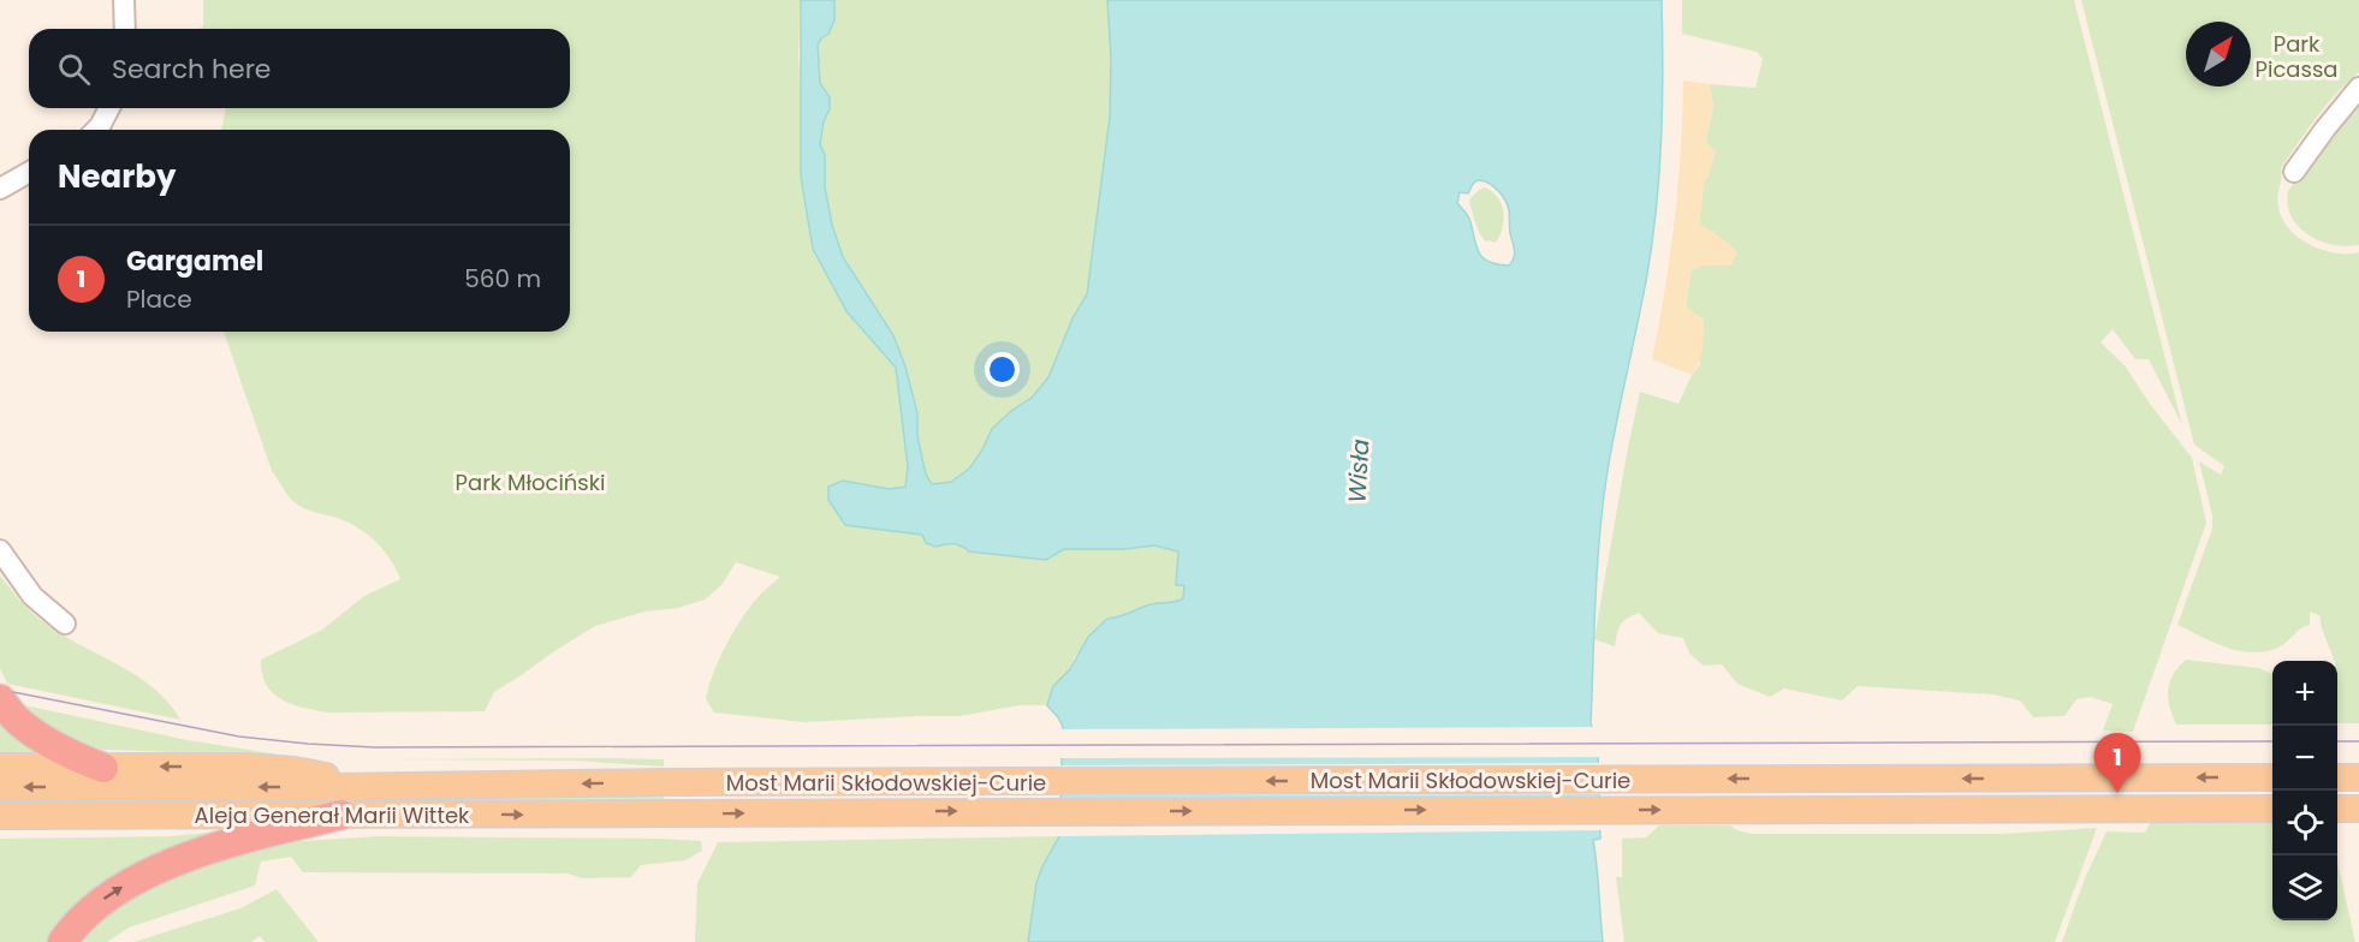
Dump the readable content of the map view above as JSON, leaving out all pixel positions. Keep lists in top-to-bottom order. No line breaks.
{"streets":{"main road":["Most Marii Skłodowskiej-Curie","Aleja Generał Marii Wittek"]},"crossings":[["Most Marii Skłodowskiej-Curie","Aleja Generał Marii Wittek"]],"water":["Wisła"],"parks":["Park Picassa","Park Młociński"],"north":"top right","page":{"search":"Search here","heading":"Nearby","list":[{"mark":"1","name":"Gargamel","note":"Place","value":"560 m"}],"map_buttons":["+","−"],"pins":"1"}}
